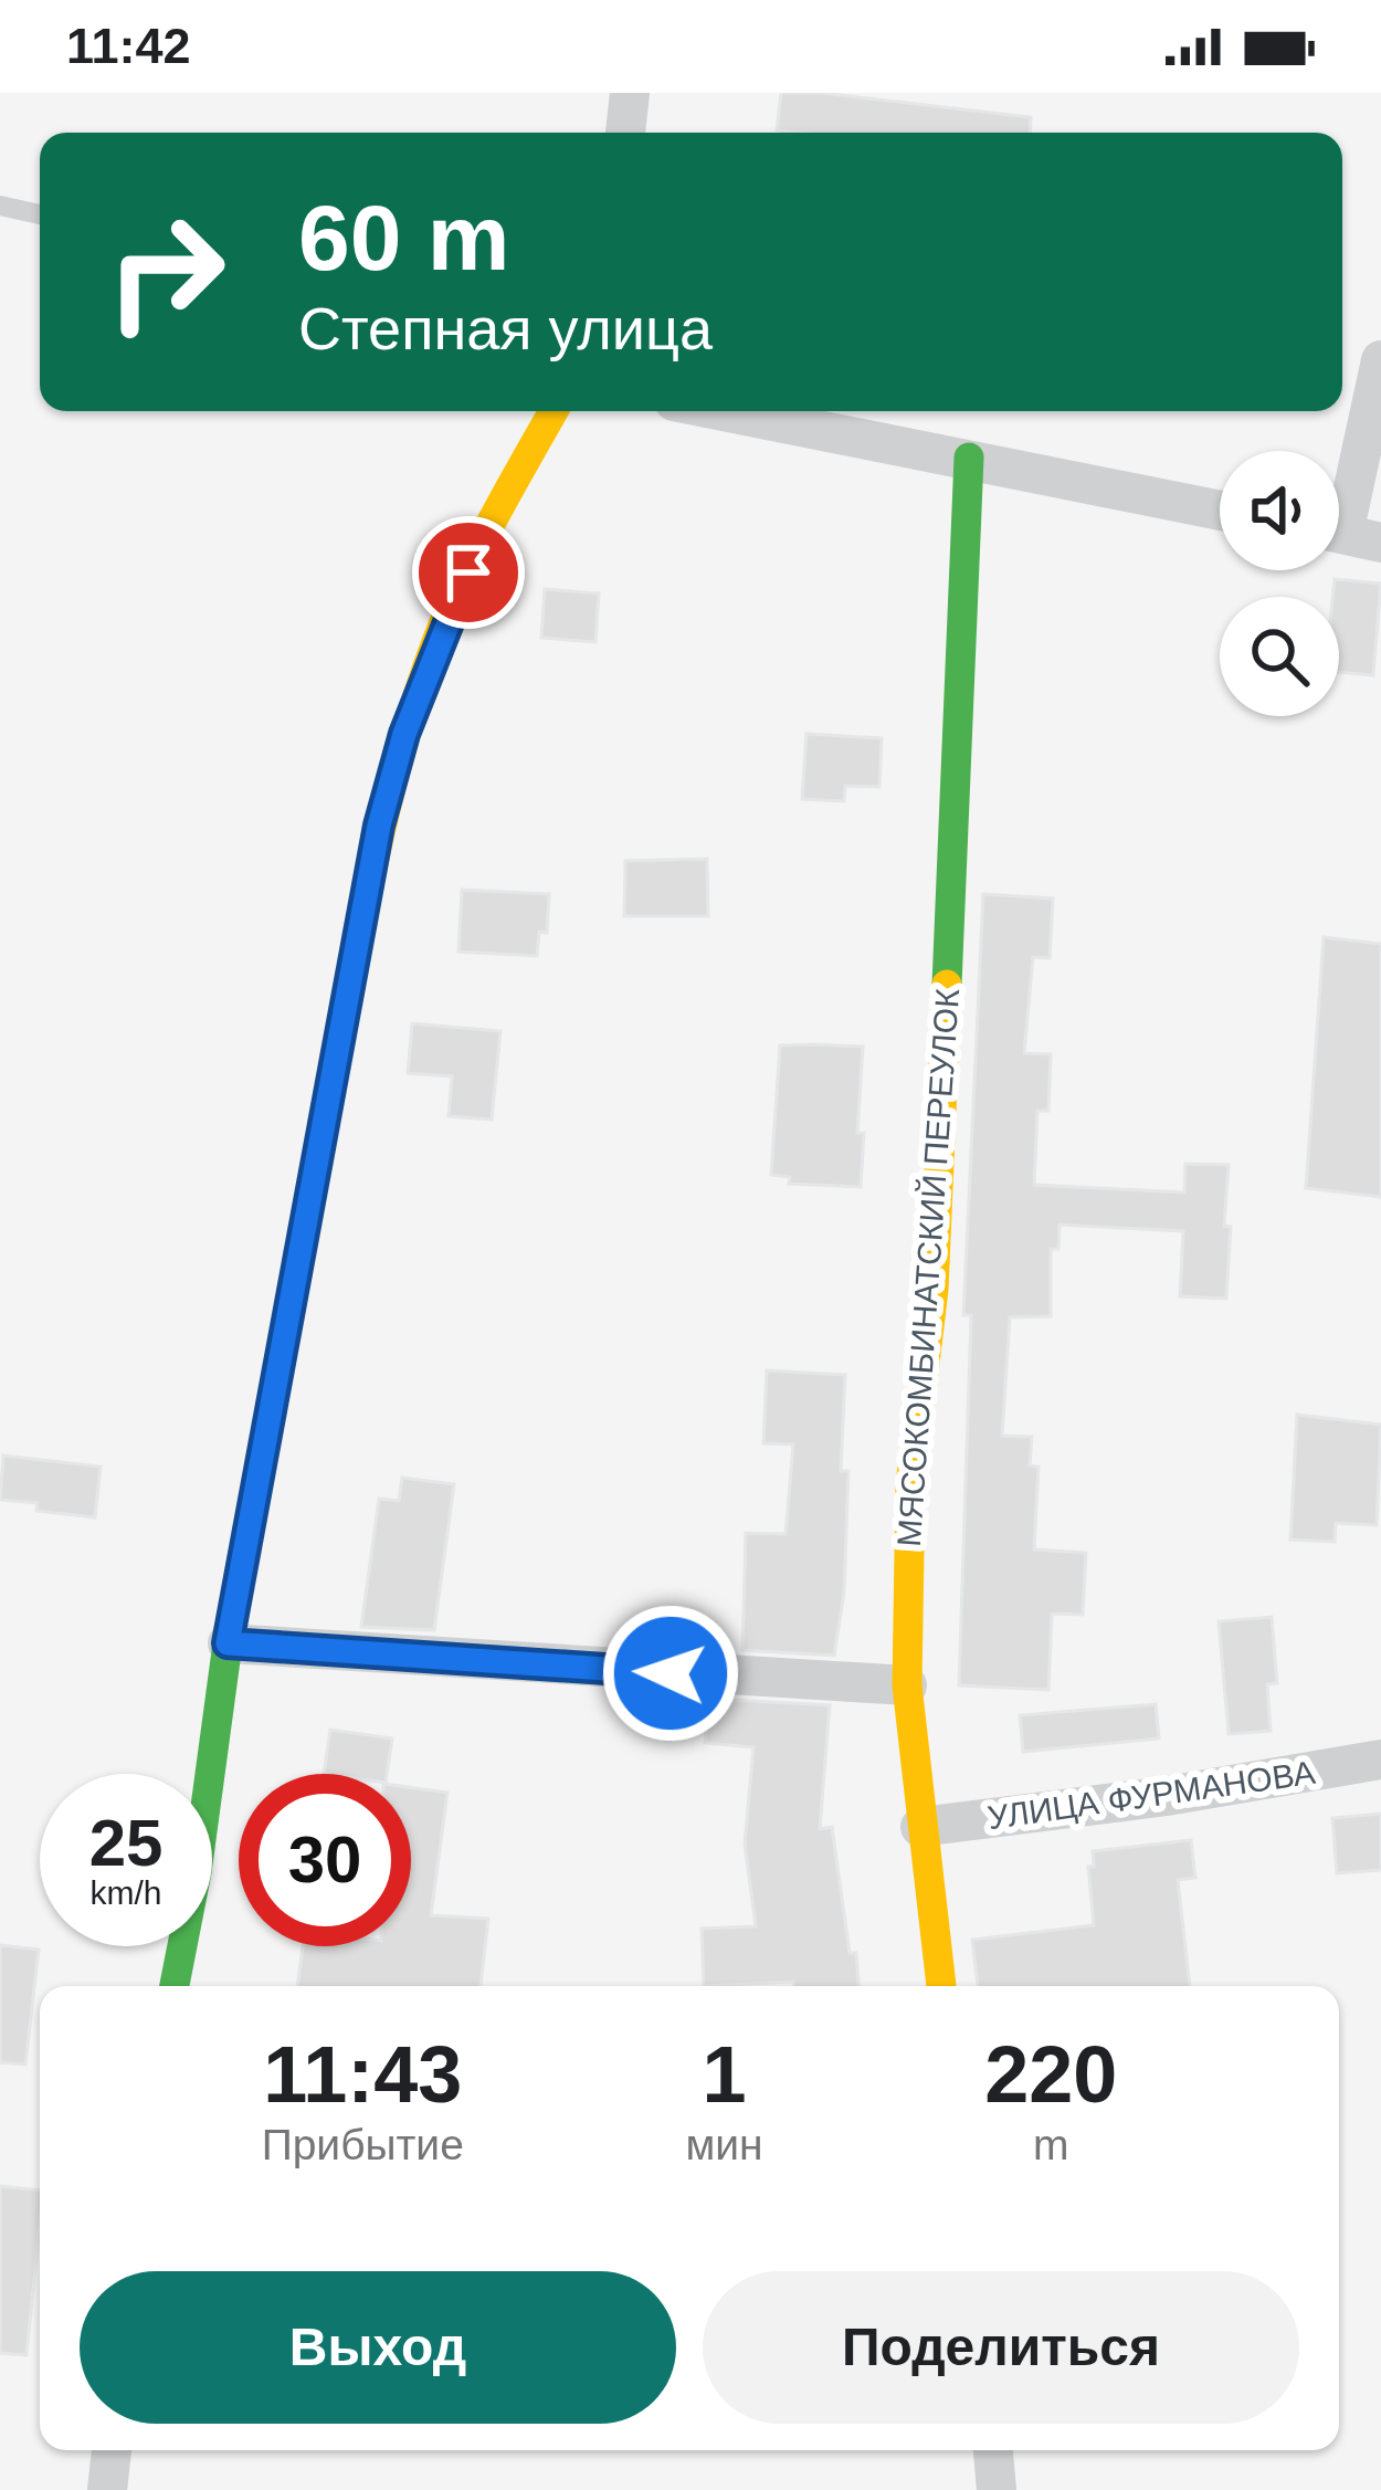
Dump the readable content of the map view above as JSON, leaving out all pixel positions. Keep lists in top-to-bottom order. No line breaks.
{"streets":{"street":["МЯСОКОМБИНАТСКИЙ ПЕРЕУЛОК","УЛИЦА ФУРМАНОВА"]},"crossings":[["МЯСОКОМБИНАТСКИЙ ПЕРЕУЛОК","УЛИЦА ФУРМАНОВА"]],"page":{"status":"11:42","turn":["60 m","Степная улица"],"speed":"25 km/h","limit":"30","eta":["11:43","Прибытие","1","мин","220","m"],"buttons":["Выход","Поделиться"]}}
